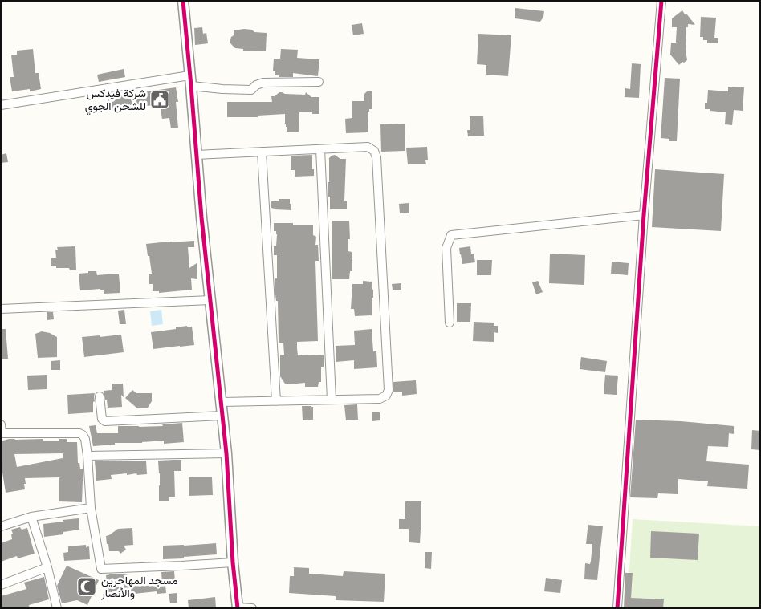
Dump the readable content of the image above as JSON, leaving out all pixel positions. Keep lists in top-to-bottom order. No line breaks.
{"places":{"public building":["شركة فيدكس للشحن الجوي"],"mosque":["مسجد المهاجرين والأنصار"]}}
